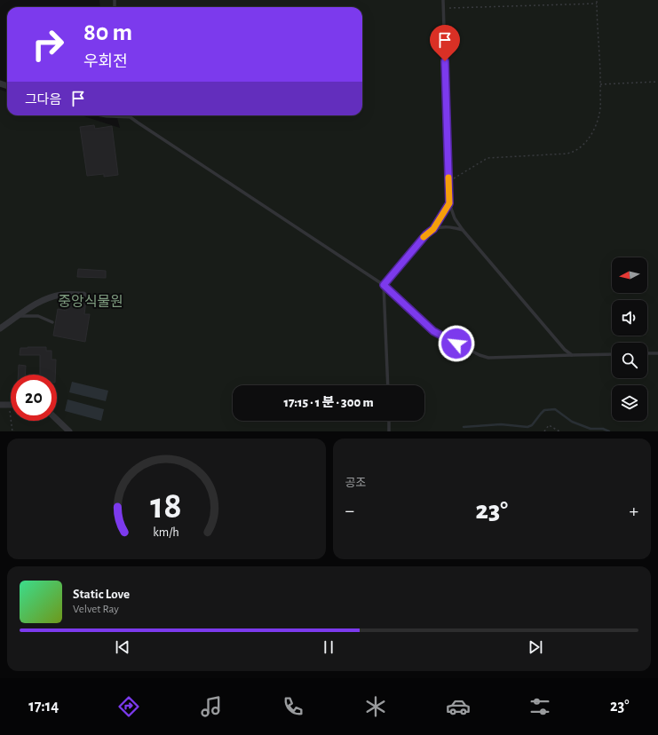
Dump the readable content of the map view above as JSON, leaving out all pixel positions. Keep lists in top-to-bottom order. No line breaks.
{"parks":["중앙식물원"],"north":"left","page":{"turn":["80 m","우회전"],"then":"그다음","limit":"20","trip":"17:15 · 1 분 · 300 m","tile":"공조","heat":["−","23°","+"],"song":["Static Love","Velvet Ray"],"tabs":["17:14","23°"],"gauge":["18","km/h"]}}
